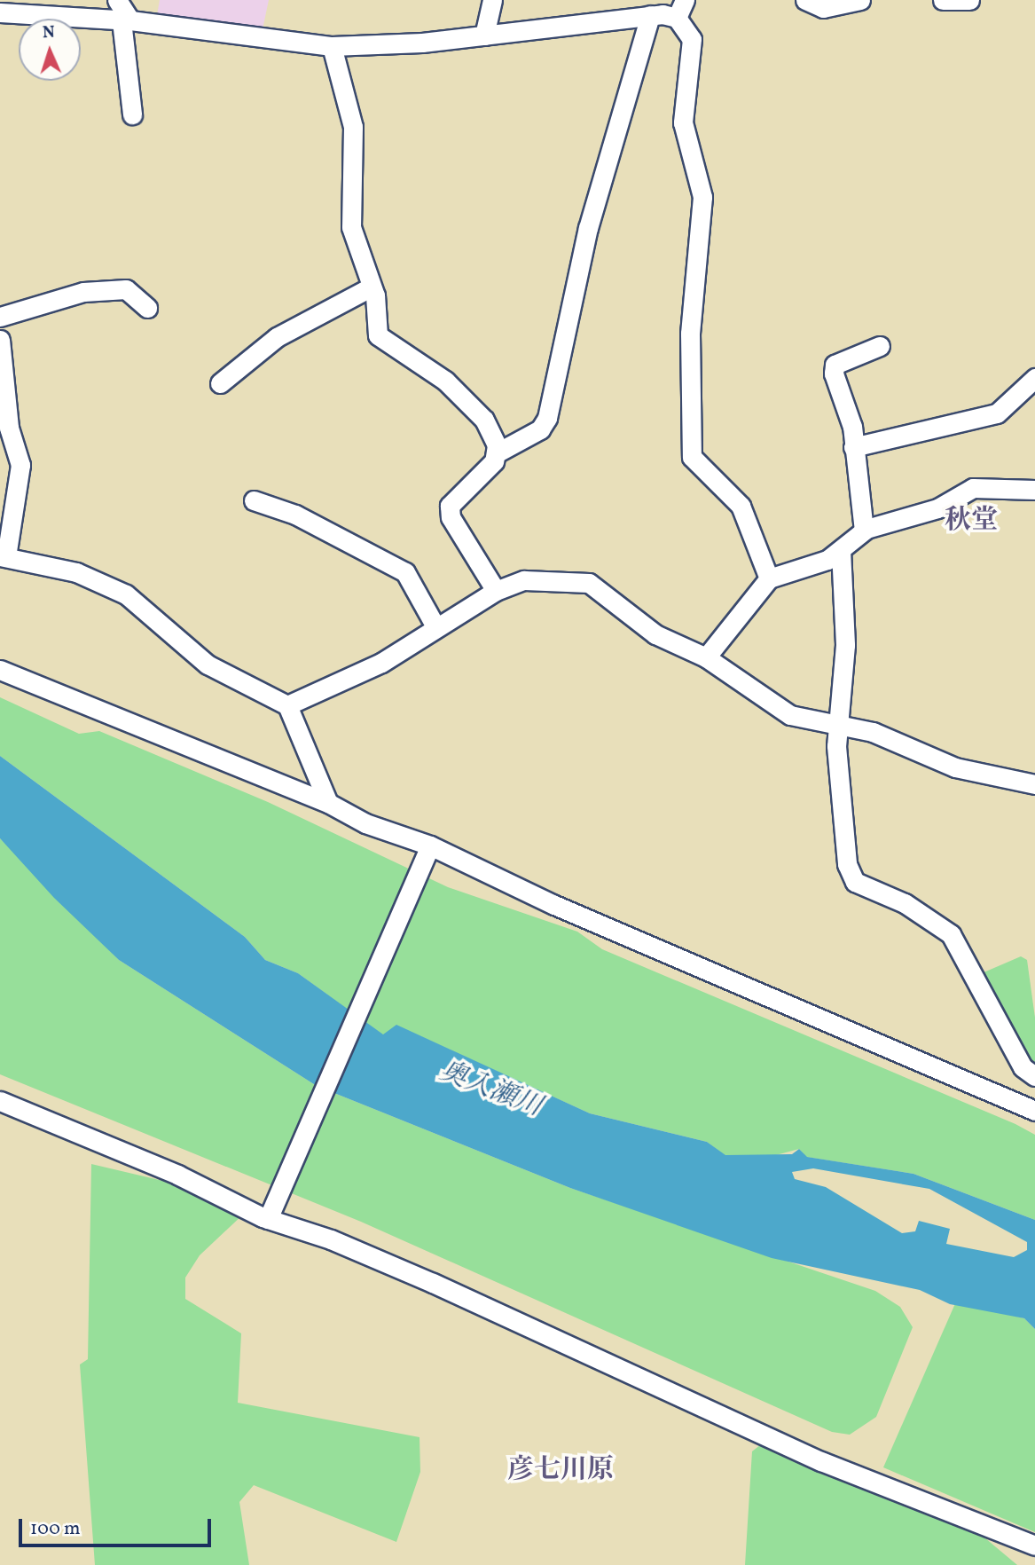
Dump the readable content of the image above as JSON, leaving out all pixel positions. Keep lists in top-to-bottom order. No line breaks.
{"districts":["秋堂","彦七川原"],"water":["奥入瀬川"],"scale_bar":"100 m","north":"top"}
